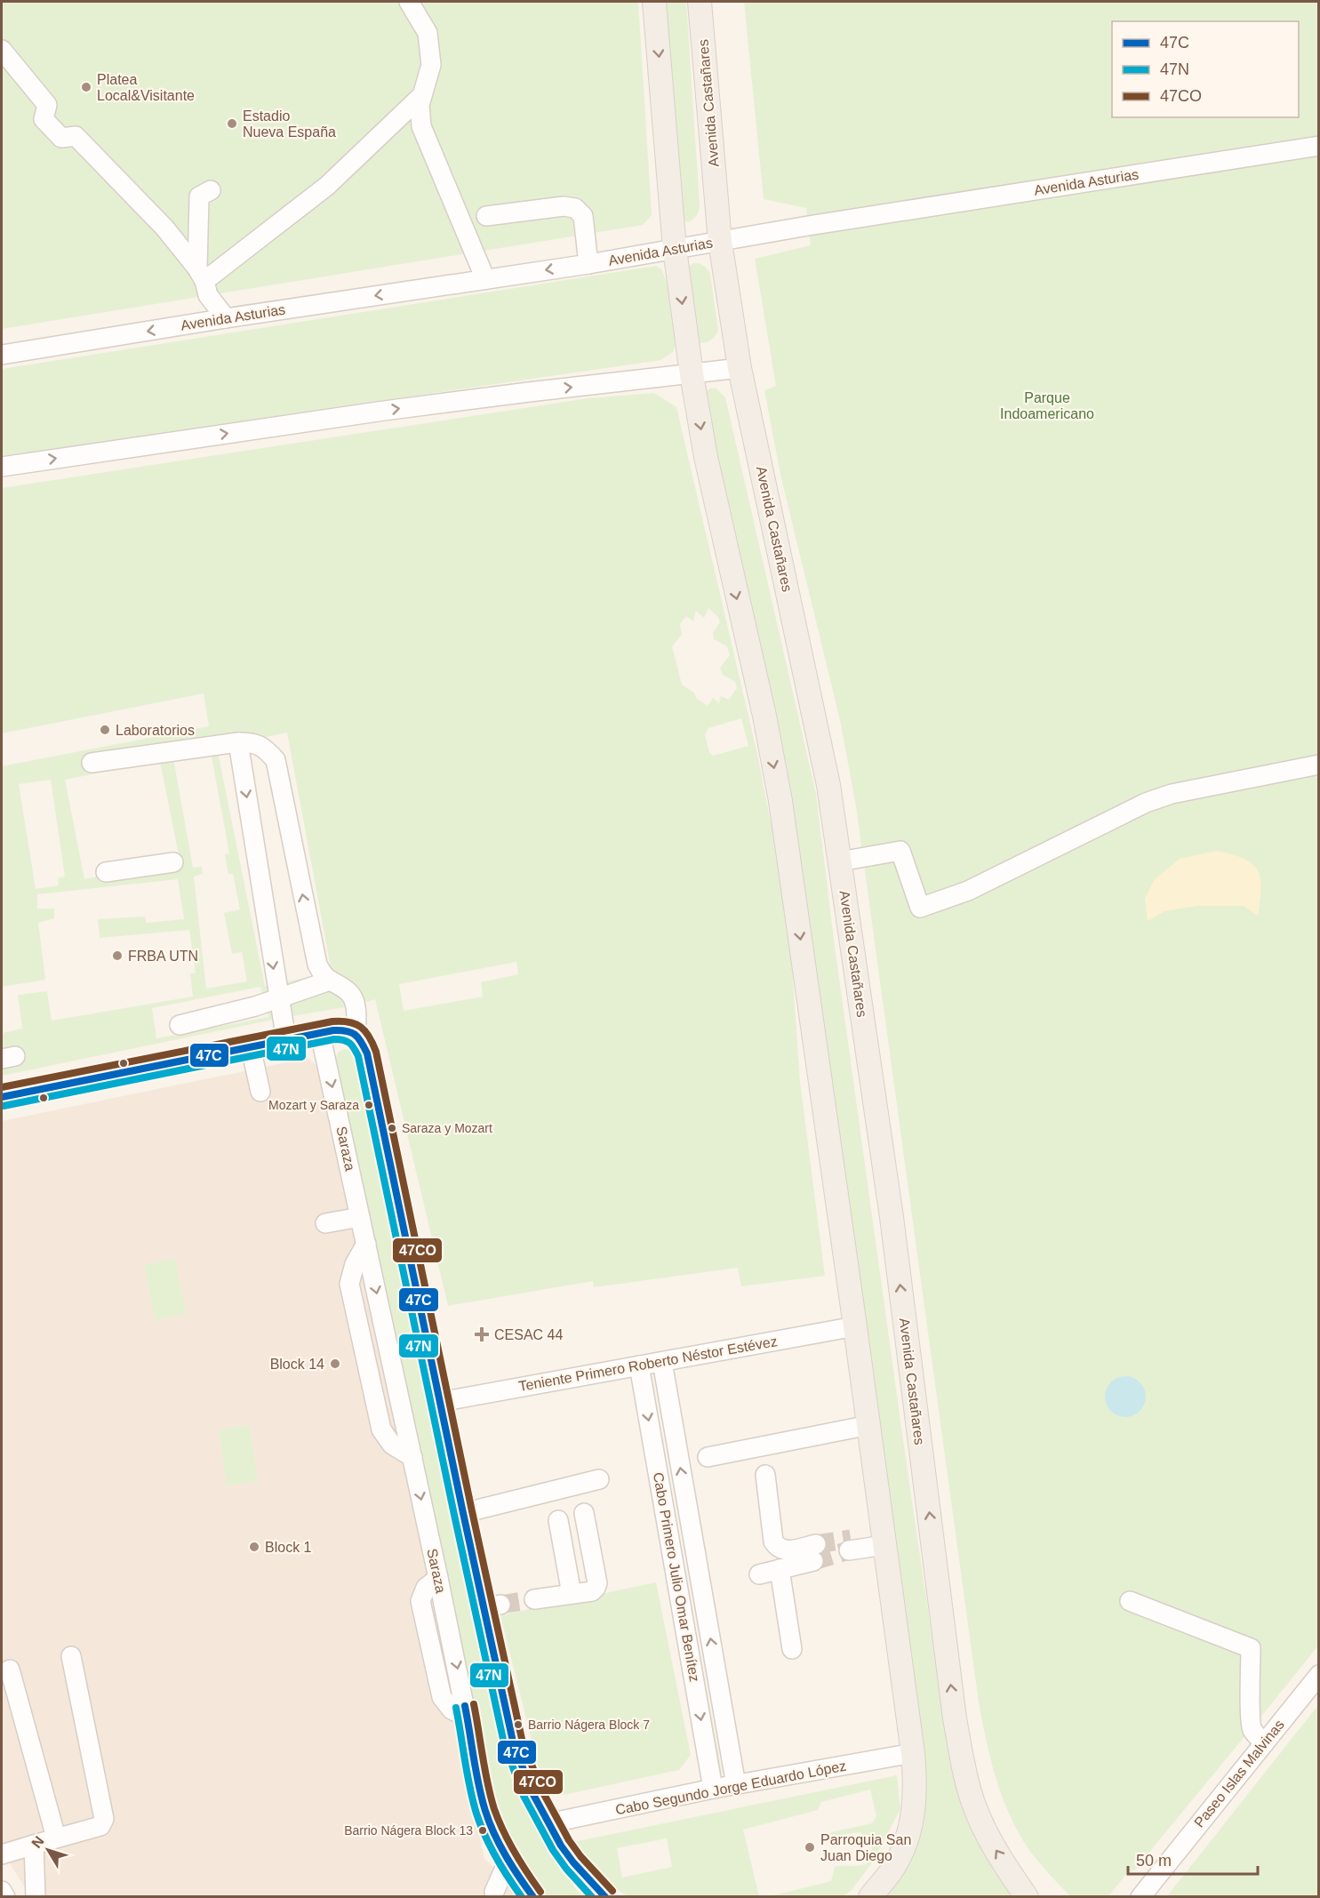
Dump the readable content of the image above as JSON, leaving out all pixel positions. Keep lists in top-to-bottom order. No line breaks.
{"streets":{"main road":["Avenida Castañares"],"street":["Avenida Asturias","Saraza","Teniente Primero Roberto Néstor Estévez","Cabo Primero Julio Omar Benítez","Paseo Islas Malvinas","Cabo Segundo Jorge Eduardo López"]},"crossings":[["Avenida Castañares","Avenida Asturias"],["Teniente Primero Roberto Néstor Estévez","Cabo Primero Julio Omar Benítez"],["Cabo Primero Julio Omar Benítez","Cabo Segundo Jorge Eduardo López"]],"parks":["Parque Indoamericano"],"places":{"other":["Platea Local&Visitante","Estadio Nueva España","Laboratorios","FRBA UTN","Mozart y Saraza","Saraza y Mozart","Block 14","Block 1","Barrio Nágera Block 7","Barrio Nágera Block 13","Parroquia San Juan Diego"],"health":["CESAC 44"]},"lines":["transit line 47CO","transit line 47C","transit line 47N"],"legend":["47C","47N","47CO"],"scale_bar":"50 m","north":"top left"}
